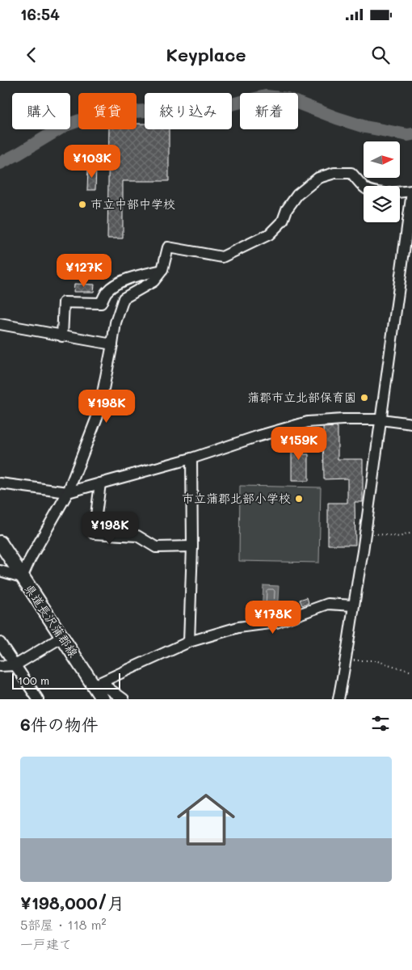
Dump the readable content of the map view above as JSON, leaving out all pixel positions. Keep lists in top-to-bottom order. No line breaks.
{"streets":{"main road":["県道長沢蒲郡線"]},"places":["市立中部中学校","蒲郡市立北部保育園","市立蒲郡北部小学校"],"scale_bar":"100 m","north":"right","page":{"status":"16:54","header":"Keyplace","chip":["購入","賃貸","絞り込み","新着"],"price":["¥103K","¥127K","¥198K","¥159K","¥198K","¥178K"],"scale":"100 m","heading":"6件の物件","list":[{"name":"¥198,000/月","note":"5部屋 · 118 m² · 一戸建て"}]}}
